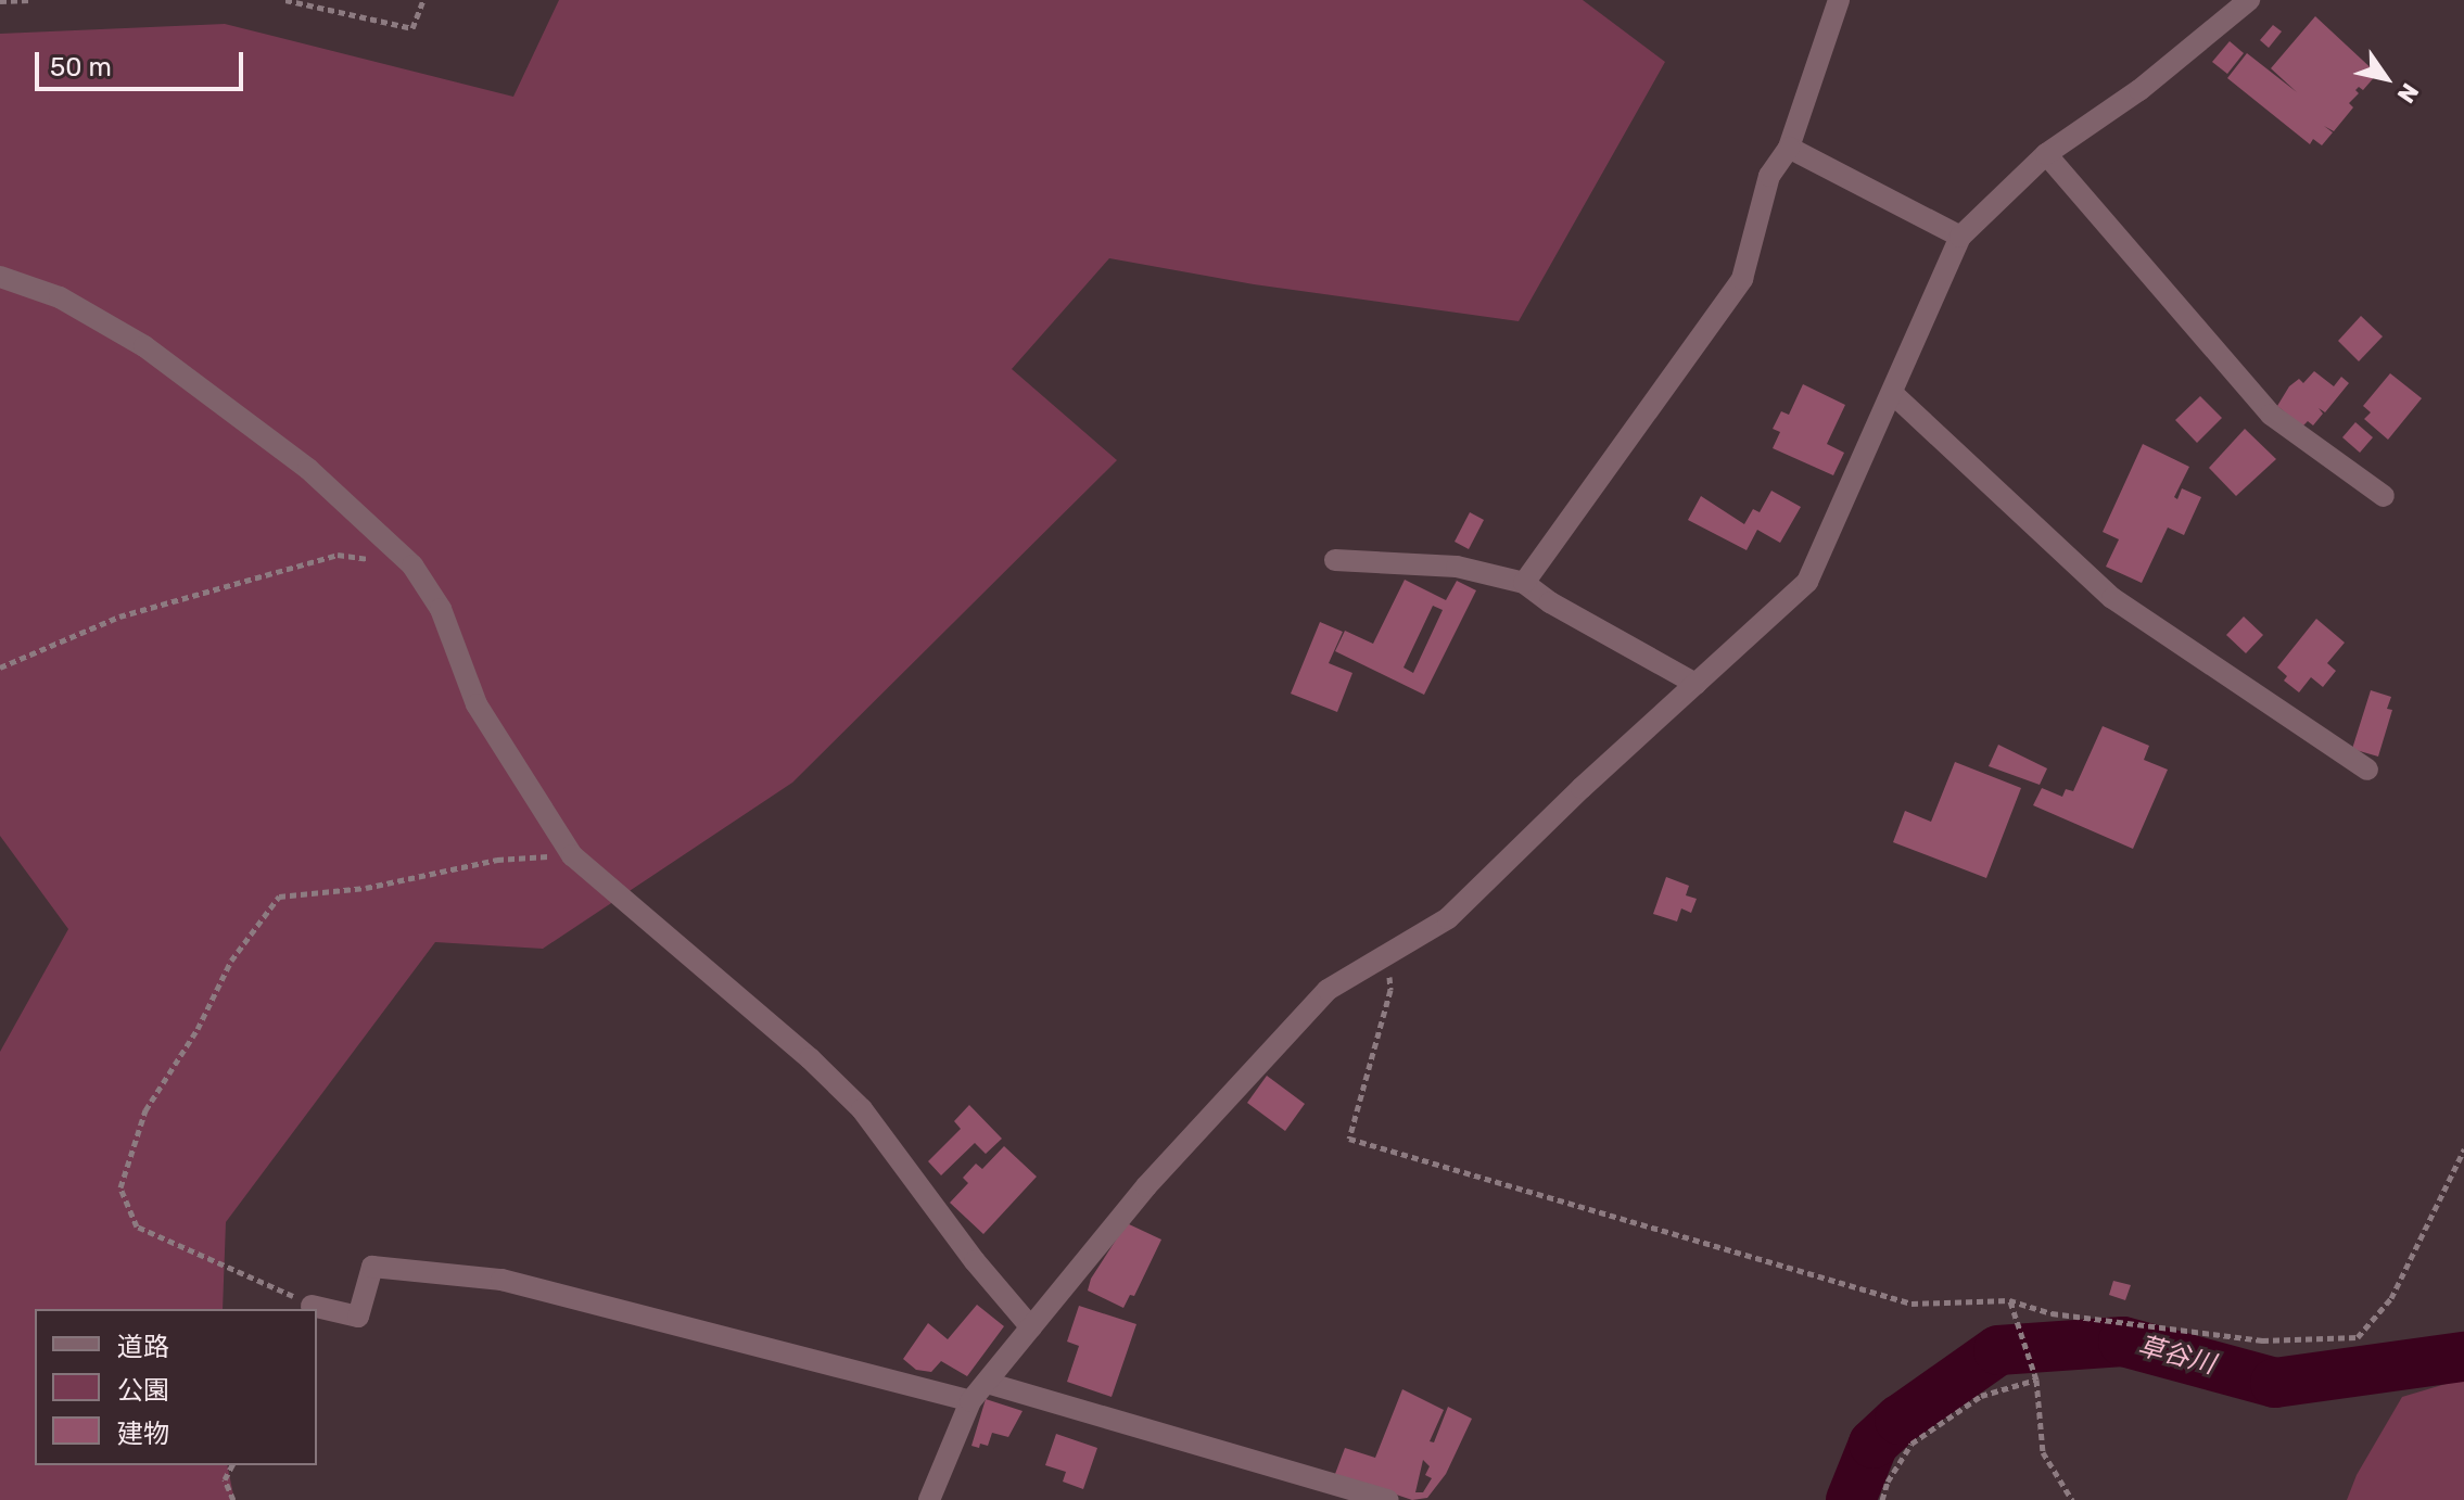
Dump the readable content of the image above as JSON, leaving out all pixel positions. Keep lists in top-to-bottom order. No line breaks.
{"water":["草谷川"],"legend":["道路","公園","建物"],"scale_bar":"50 m","north":"bottom right"}
